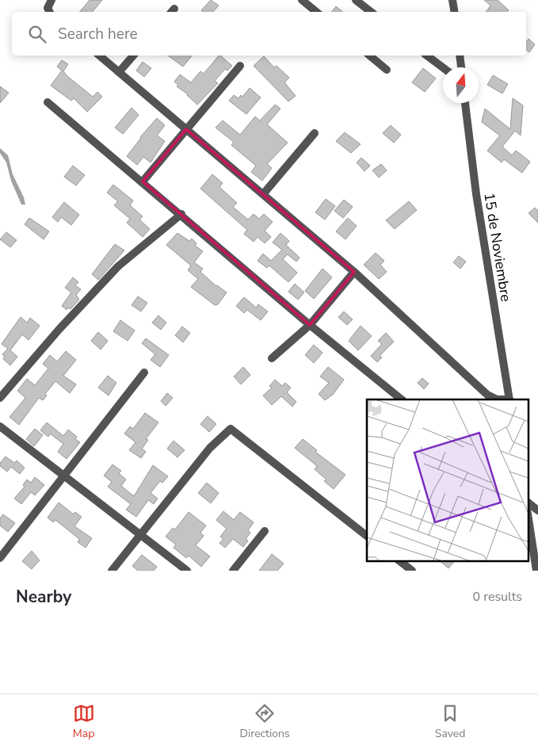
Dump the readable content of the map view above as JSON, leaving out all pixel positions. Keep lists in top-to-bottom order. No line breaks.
{"streets":{"street":["15 de Noviembre"]},"north":"top","page":{"search":"Search here","heading":["Nearby","0 results"],"nav":["Map","Directions","Saved"]}}
